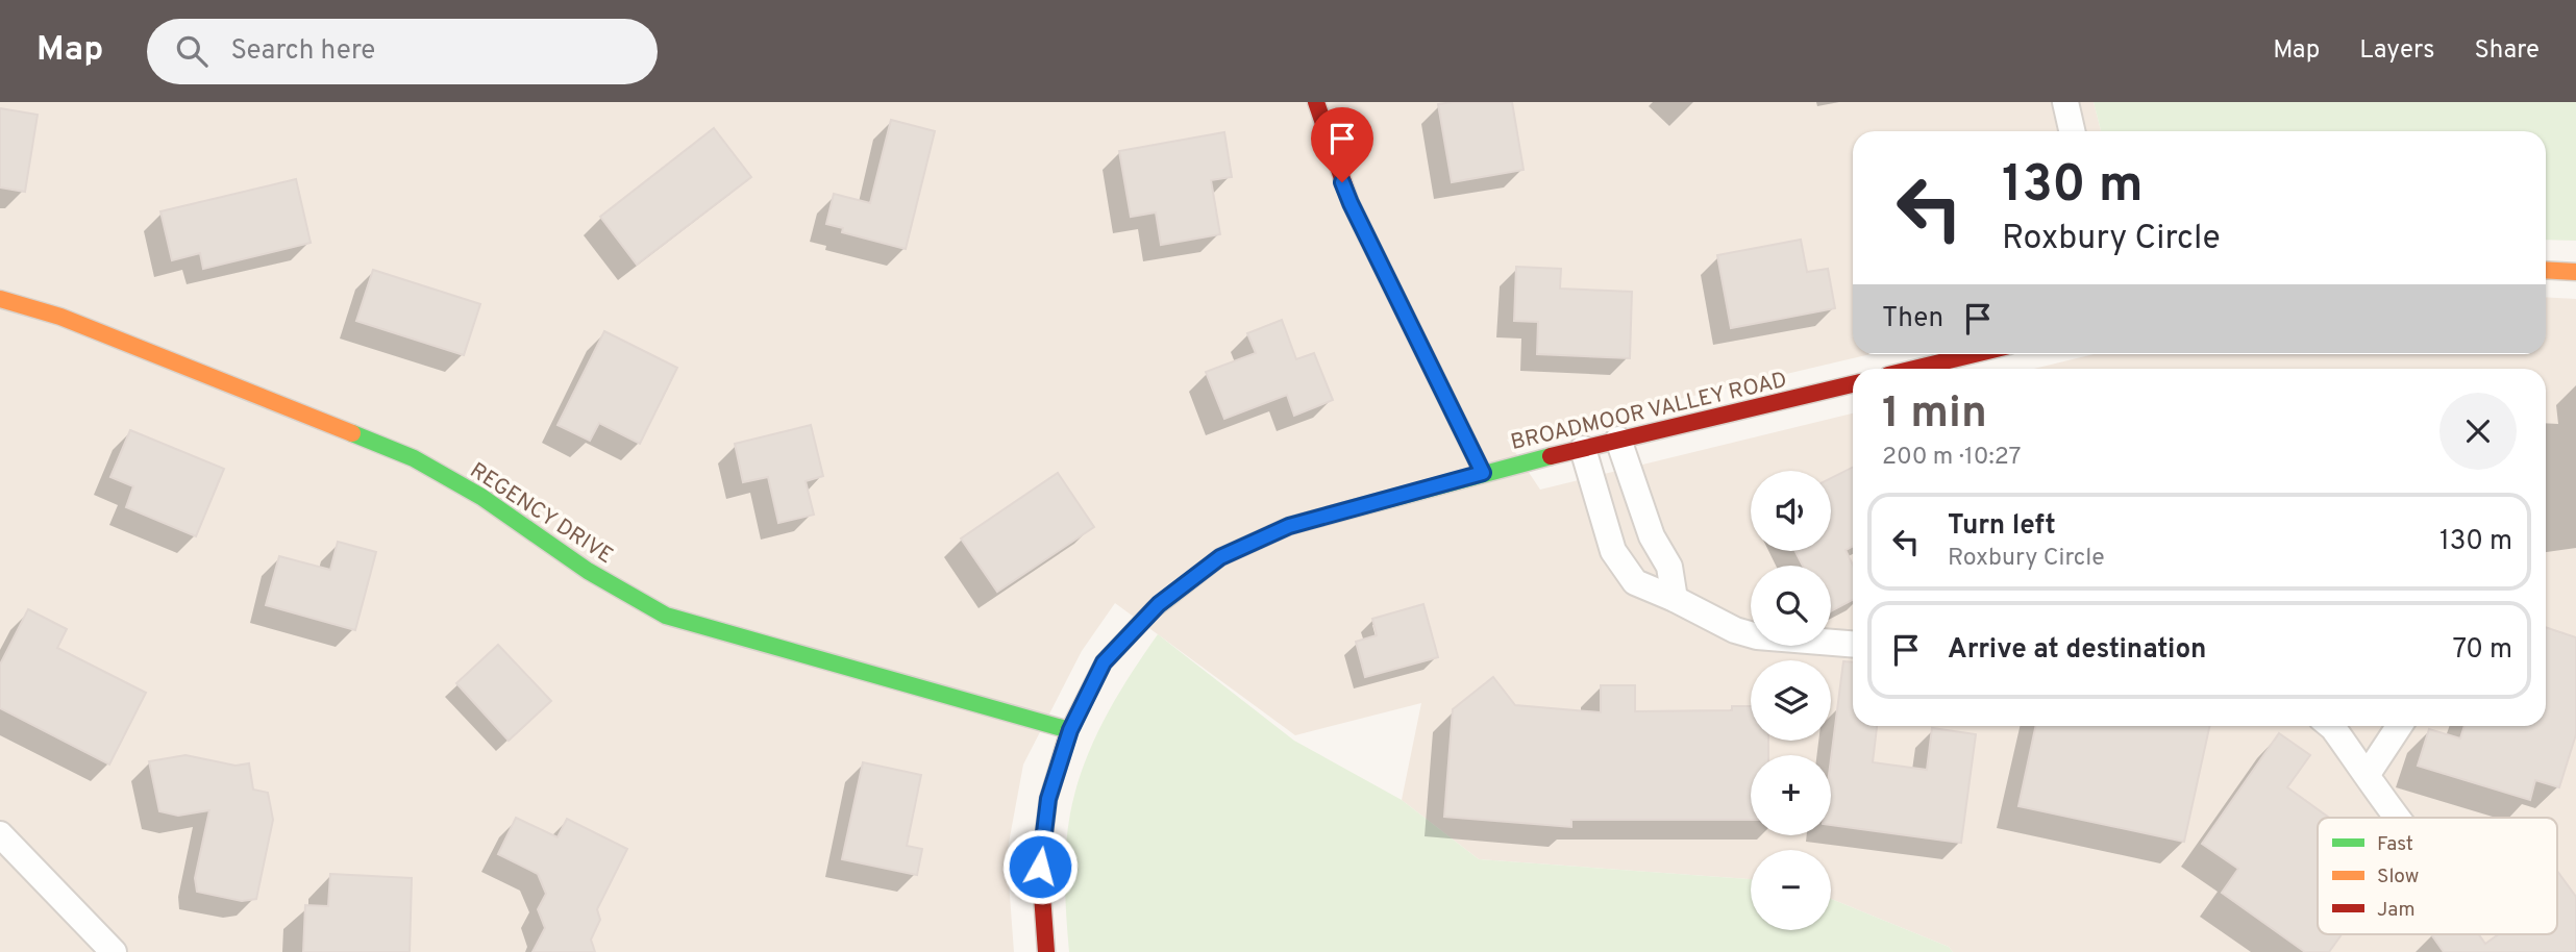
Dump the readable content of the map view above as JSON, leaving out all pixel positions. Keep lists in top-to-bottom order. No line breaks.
{"streets":{"street":["BROADMOOR VALLEY ROAD","REGENCY DRIVE"]},"crossings":[["BROADMOOR VALLEY ROAD","REGENCY DRIVE"]],"legend":["Fast","Slow","Jam"],"page":{"header":"Map","search":"Search here","nav":["Map","Layers","Share"],"turn":["130 m","Roxbury Circle"],"then":"Then","heading":["1 min","200 m · 10:27"],"map_buttons":["+","−"],"list":[{"name":"Turn left","note":"Roxbury Circle","value":"130 m"},{"name":"Arrive at destination","value":"70 m"}]}}
